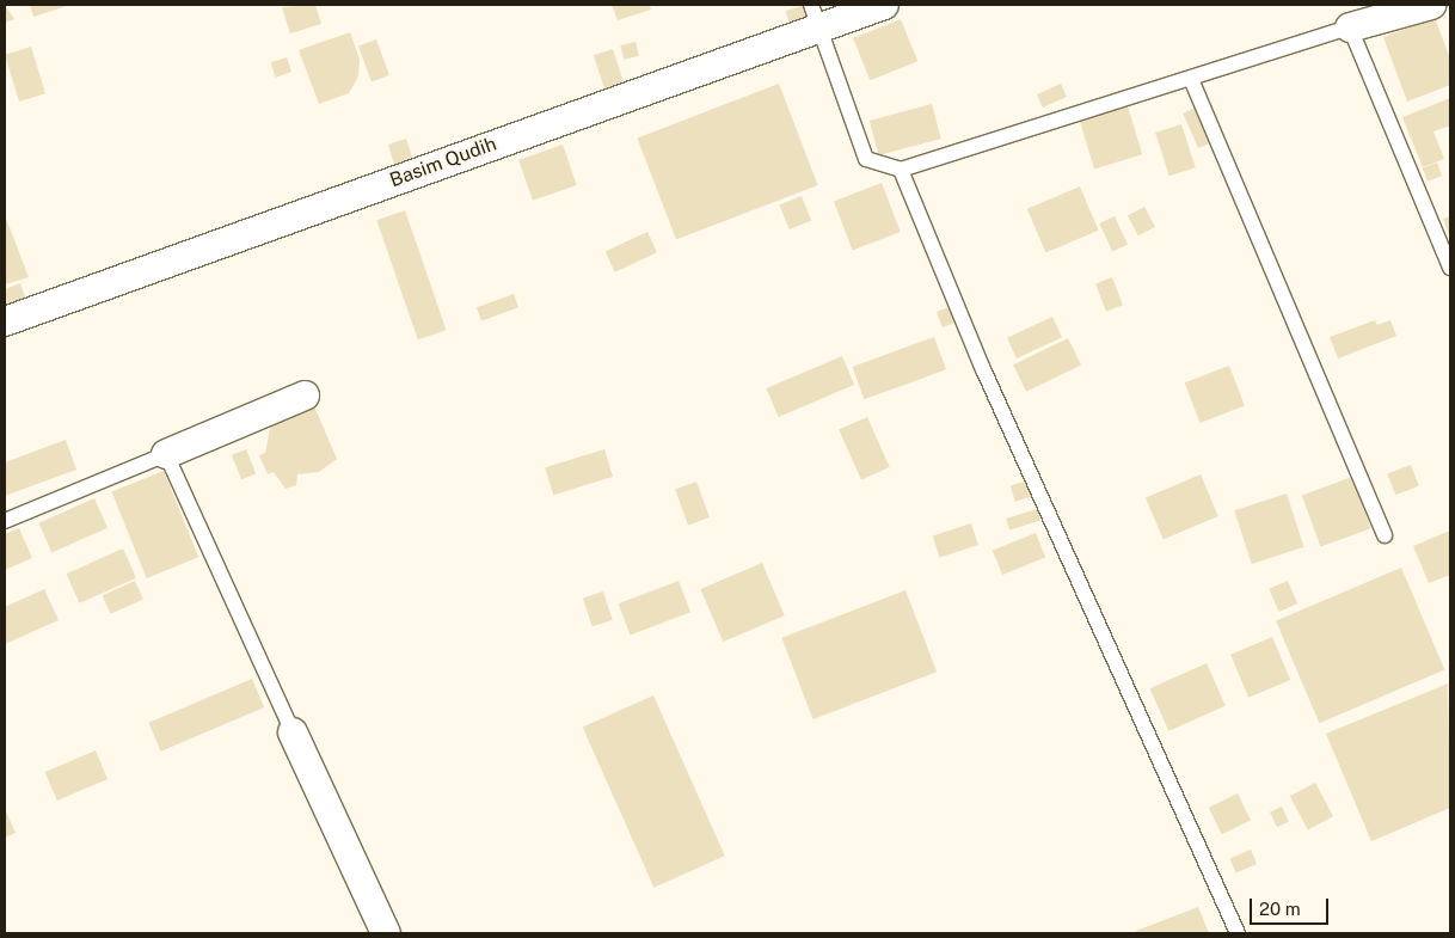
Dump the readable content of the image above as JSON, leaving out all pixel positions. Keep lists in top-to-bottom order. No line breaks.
{"streets":{"street":["Basim Qudih"]},"scale_bar":"20 m"}
